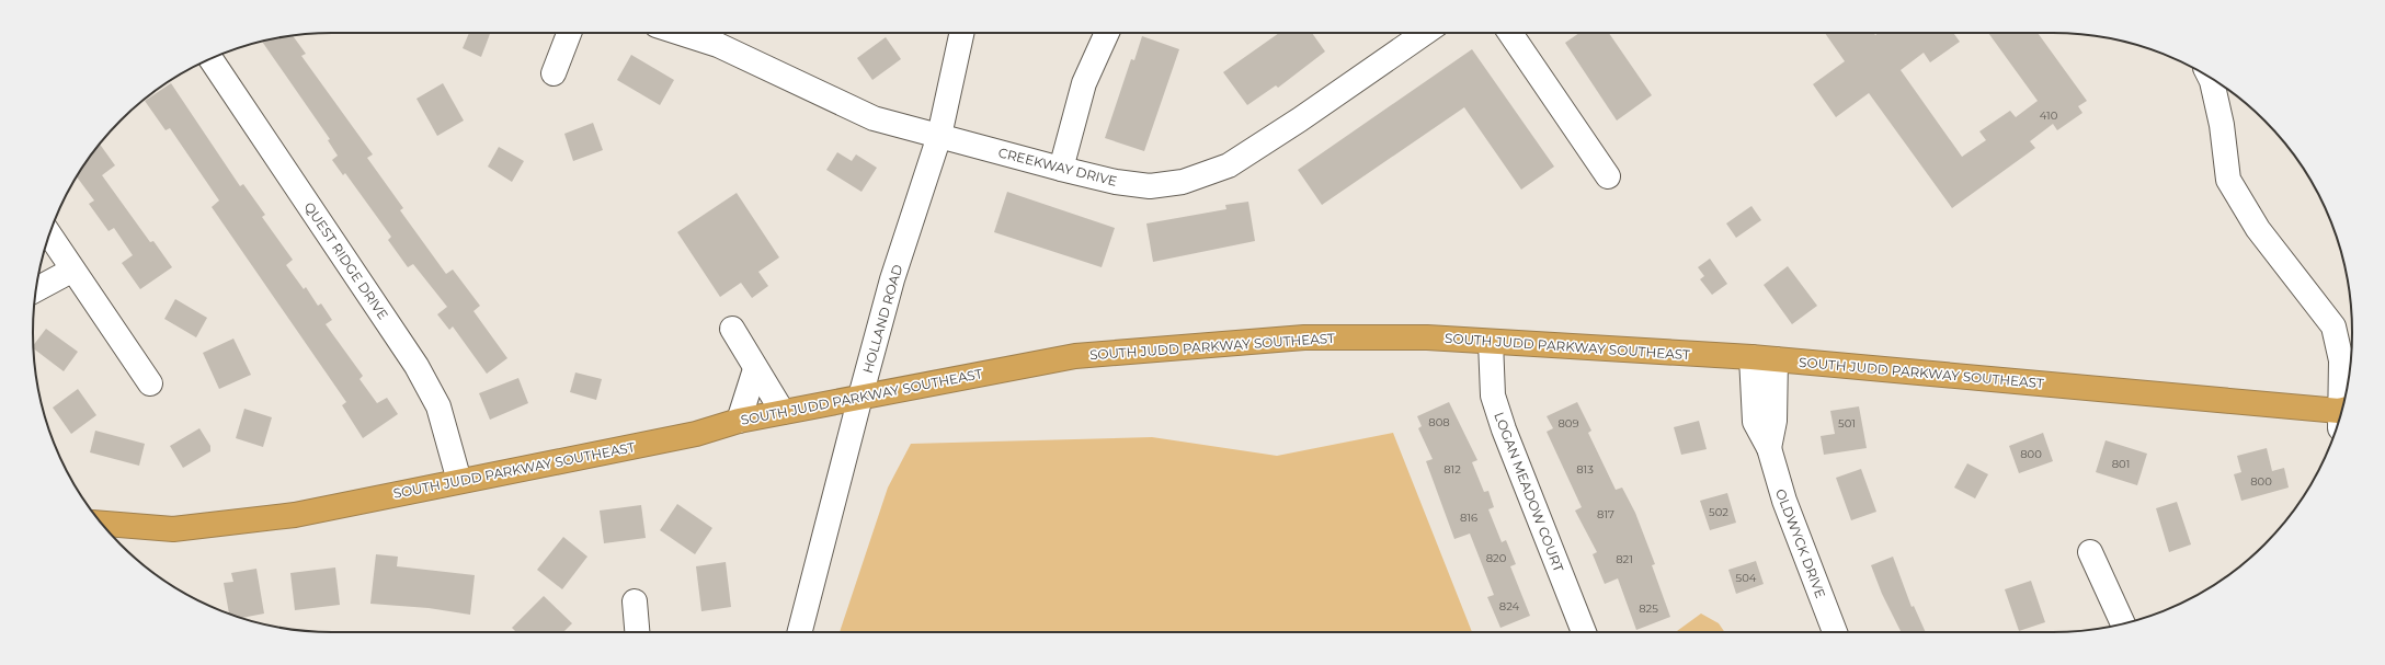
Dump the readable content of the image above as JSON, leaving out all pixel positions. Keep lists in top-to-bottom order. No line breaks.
{"streets":{"highway":["SOUTH JUDD PARKWAY SOUTHEAST"],"street":["CREEKWAY DRIVE","QUEST RIDGE DRIVE","HOLLAND ROAD","LOGAN MEADOW COURT","OLDWYCK DRIVE"]},"crossings":[["CREEKWAY DRIVE","HOLLAND ROAD"],["QUEST RIDGE DRIVE","SOUTH JUDD PARKWAY SOUTHEAST"],["HOLLAND ROAD","SOUTH JUDD PARKWAY SOUTHEAST"],["SOUTH JUDD PARKWAY SOUTHEAST","LOGAN MEADOW COURT"],["SOUTH JUDD PARKWAY SOUTHEAST","OLDWYCK DRIVE"]],"house_numbers":["410","808","809","501","800","801","812","813","800","502","817","816","820","821","504","824","825"]}
